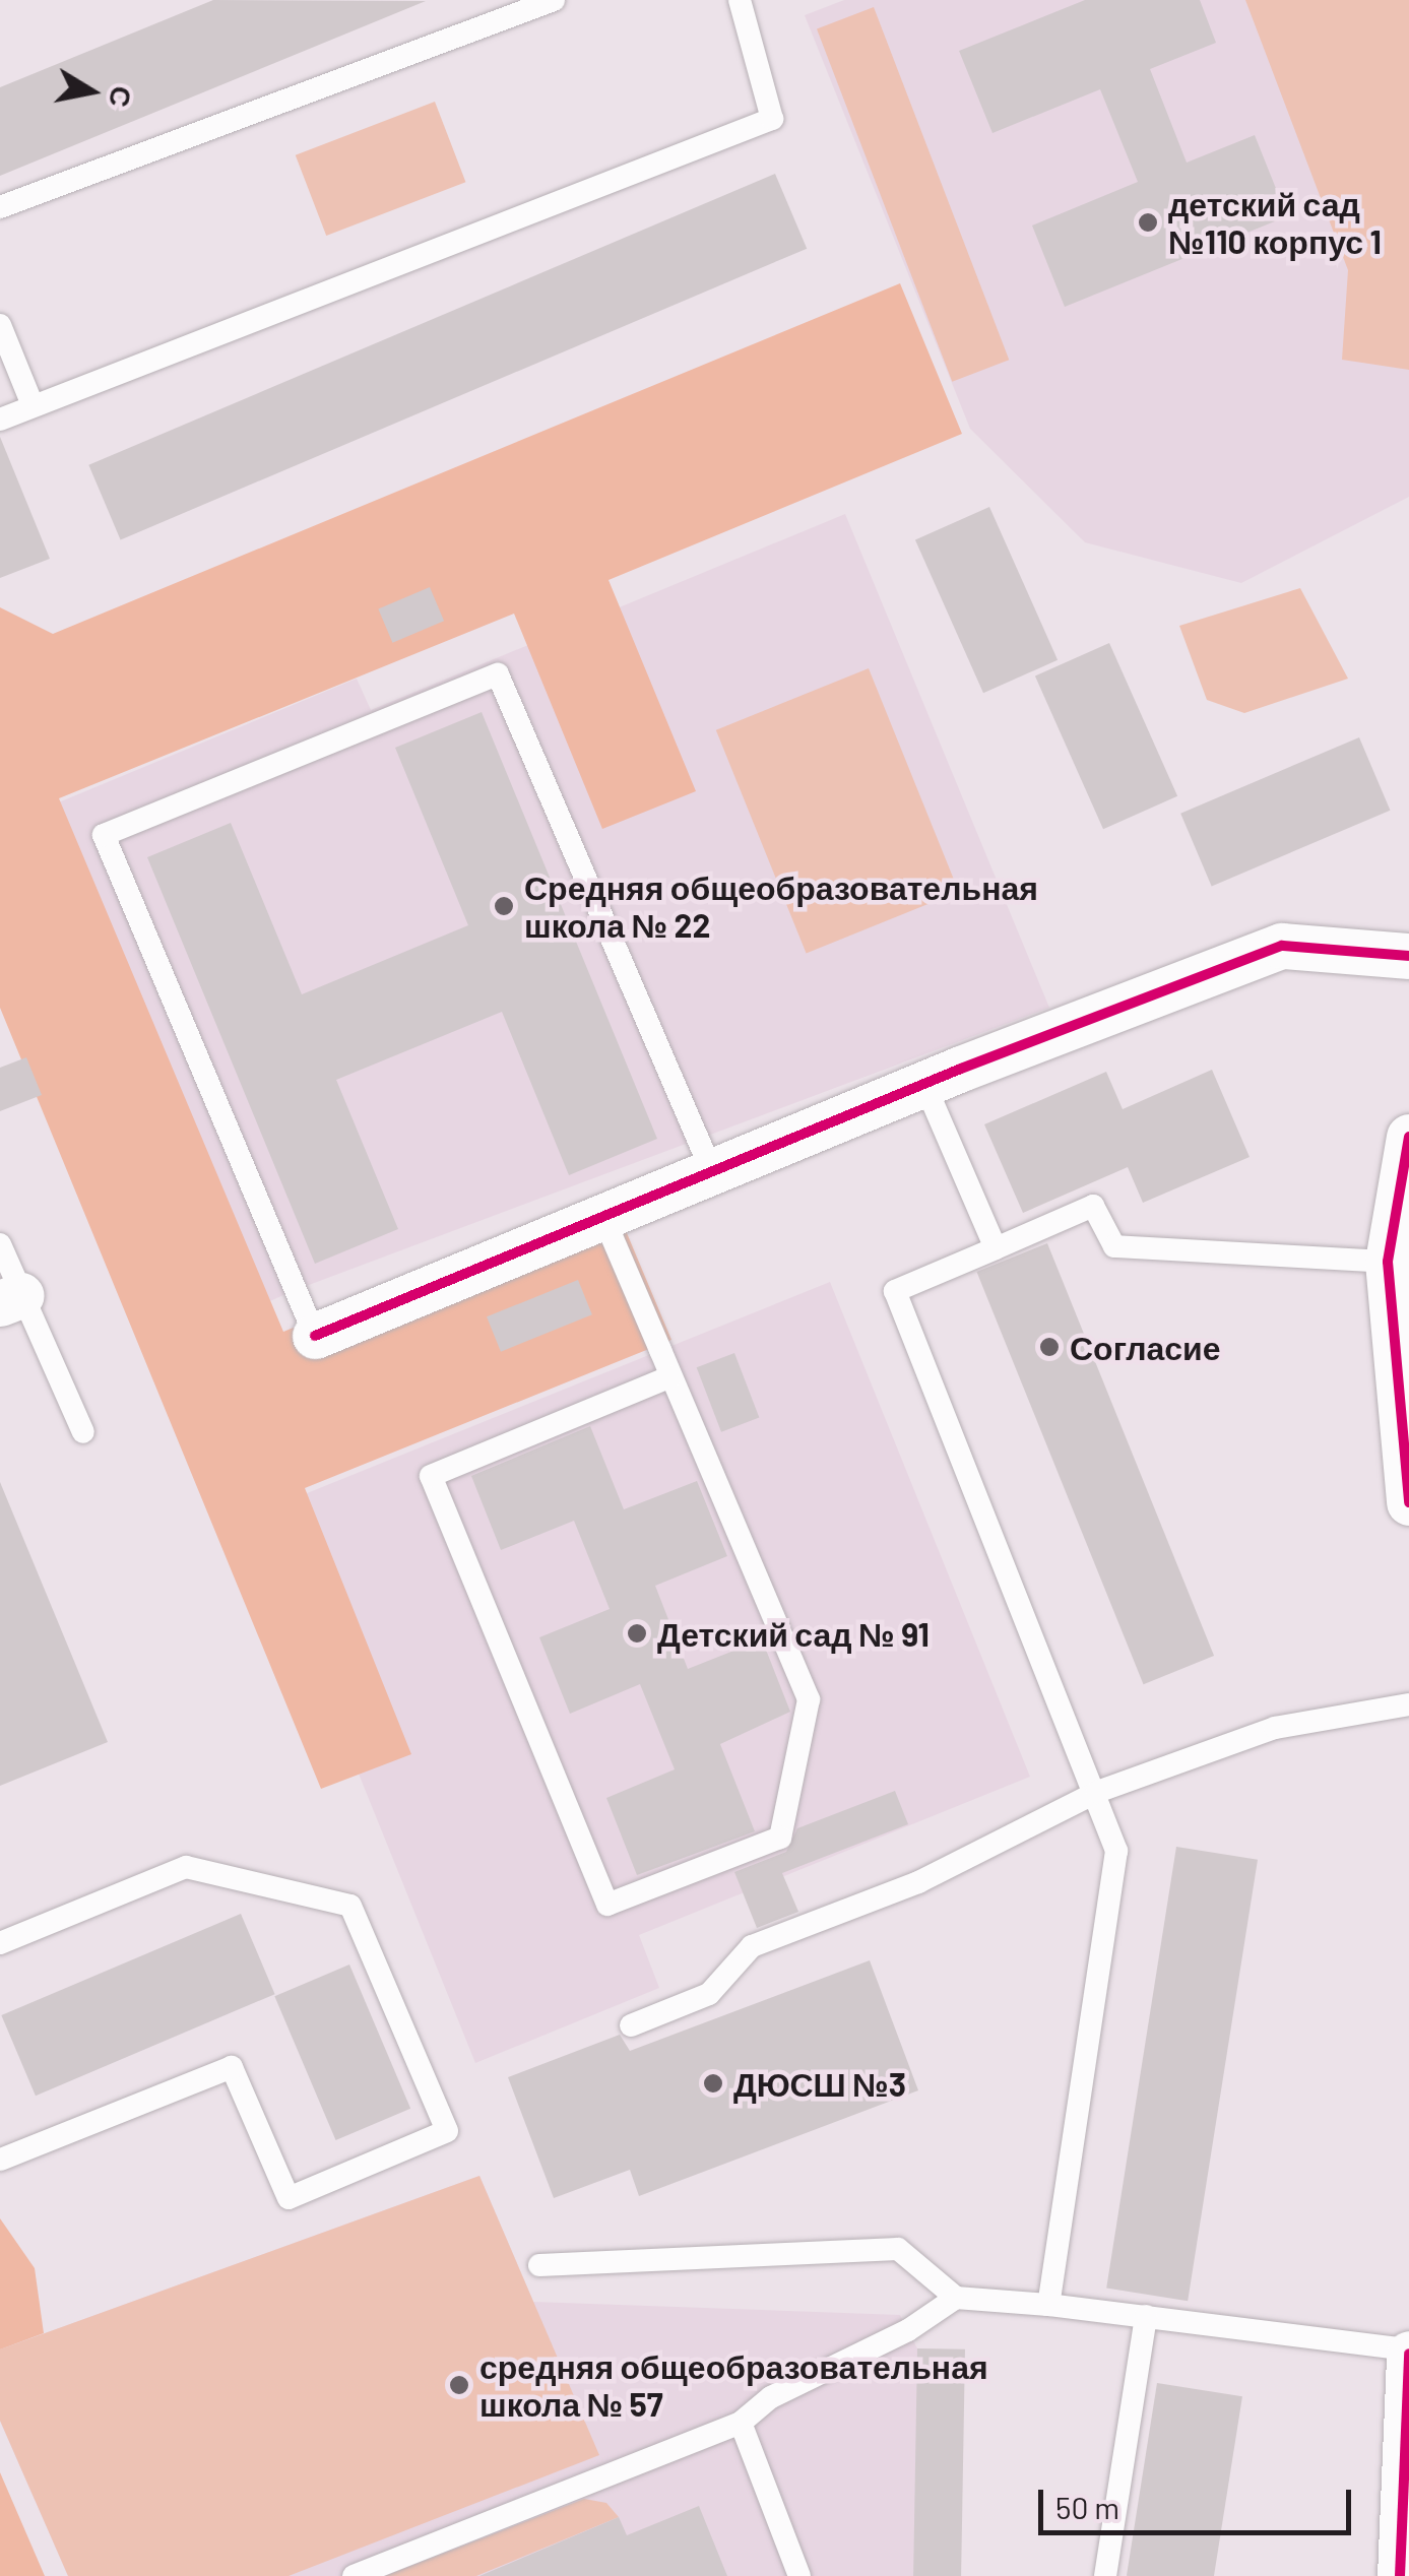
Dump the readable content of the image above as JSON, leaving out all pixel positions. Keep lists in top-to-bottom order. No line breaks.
{"places":["детский сад №110 корпус 1","Средняя общеобразовательная школа № 22","Согласие","Детский сад № 91","ДЮСШ №3","средняя общеобразовательная школа № 57"],"scale_bar":"50 m","north":"right"}
